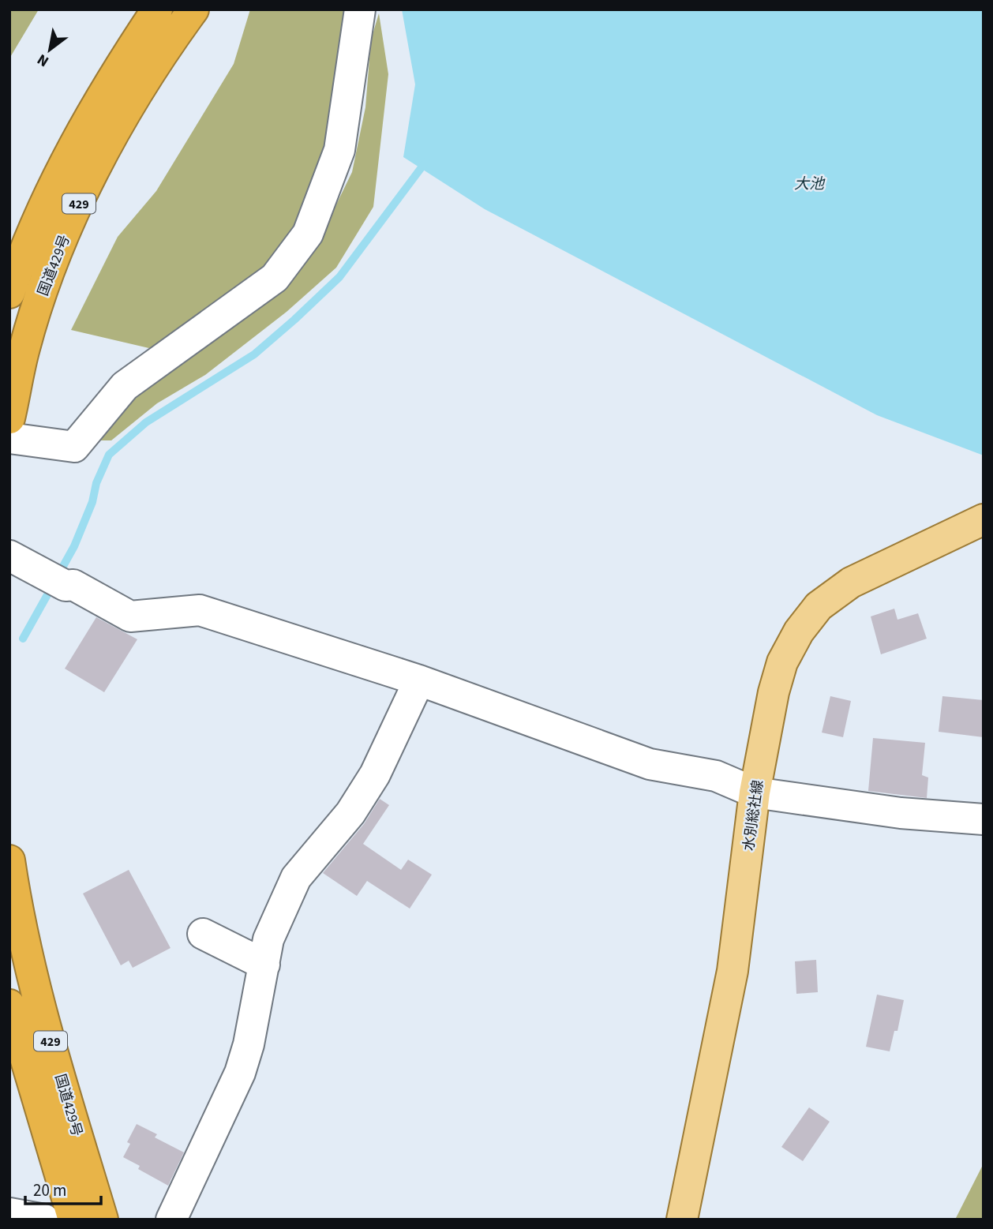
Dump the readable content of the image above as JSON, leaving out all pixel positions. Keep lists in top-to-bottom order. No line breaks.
{"streets":{"highway":["429","国道429号"],"main road":["水別総社線"]},"water":["大池"],"scale_bar":"20 m","north":"bottom left"}
